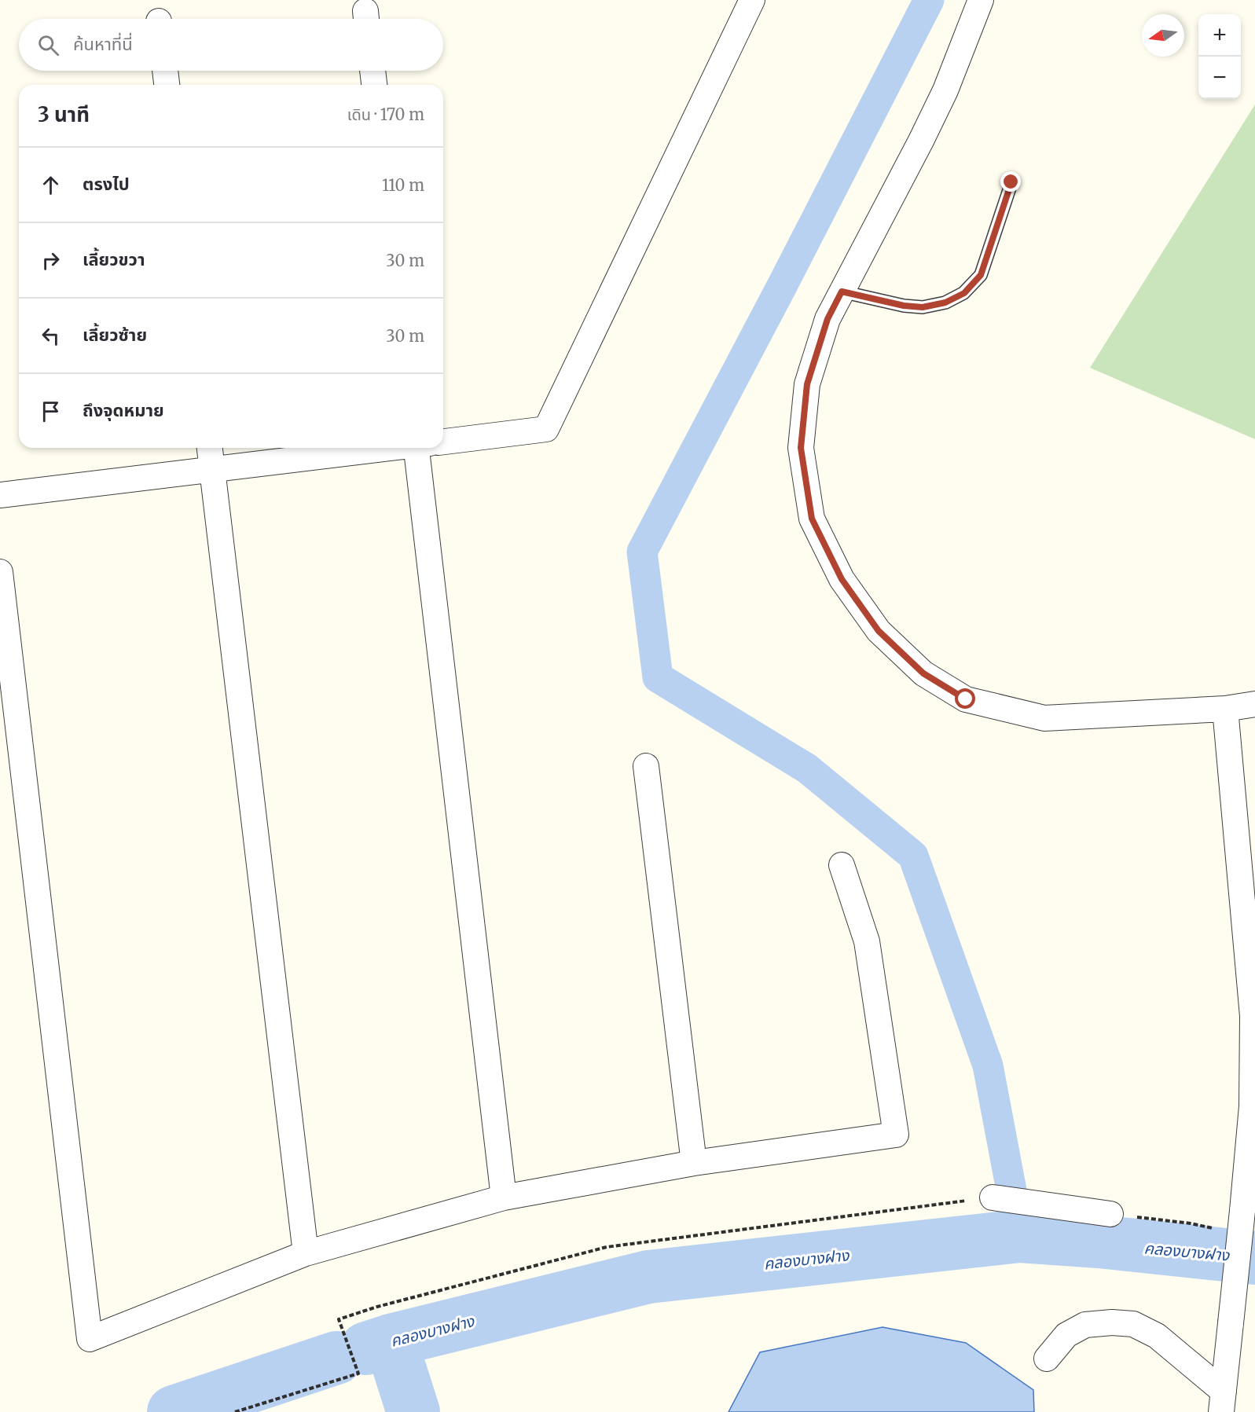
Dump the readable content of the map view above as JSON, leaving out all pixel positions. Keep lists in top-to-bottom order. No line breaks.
{"water":["คลองบางฝาง"],"north":"left","page":{"map_buttons":["+","−"],"search":"ค้นหาที่นี่","heading":["3 นาที","เดิน · 170 m"],"list":[["ตรงไป","110 m"],["เลี้ยวขวา","30 m"],["เลี้ยวซ้าย","30 m"],"ถึงจุดหมาย"]}}
